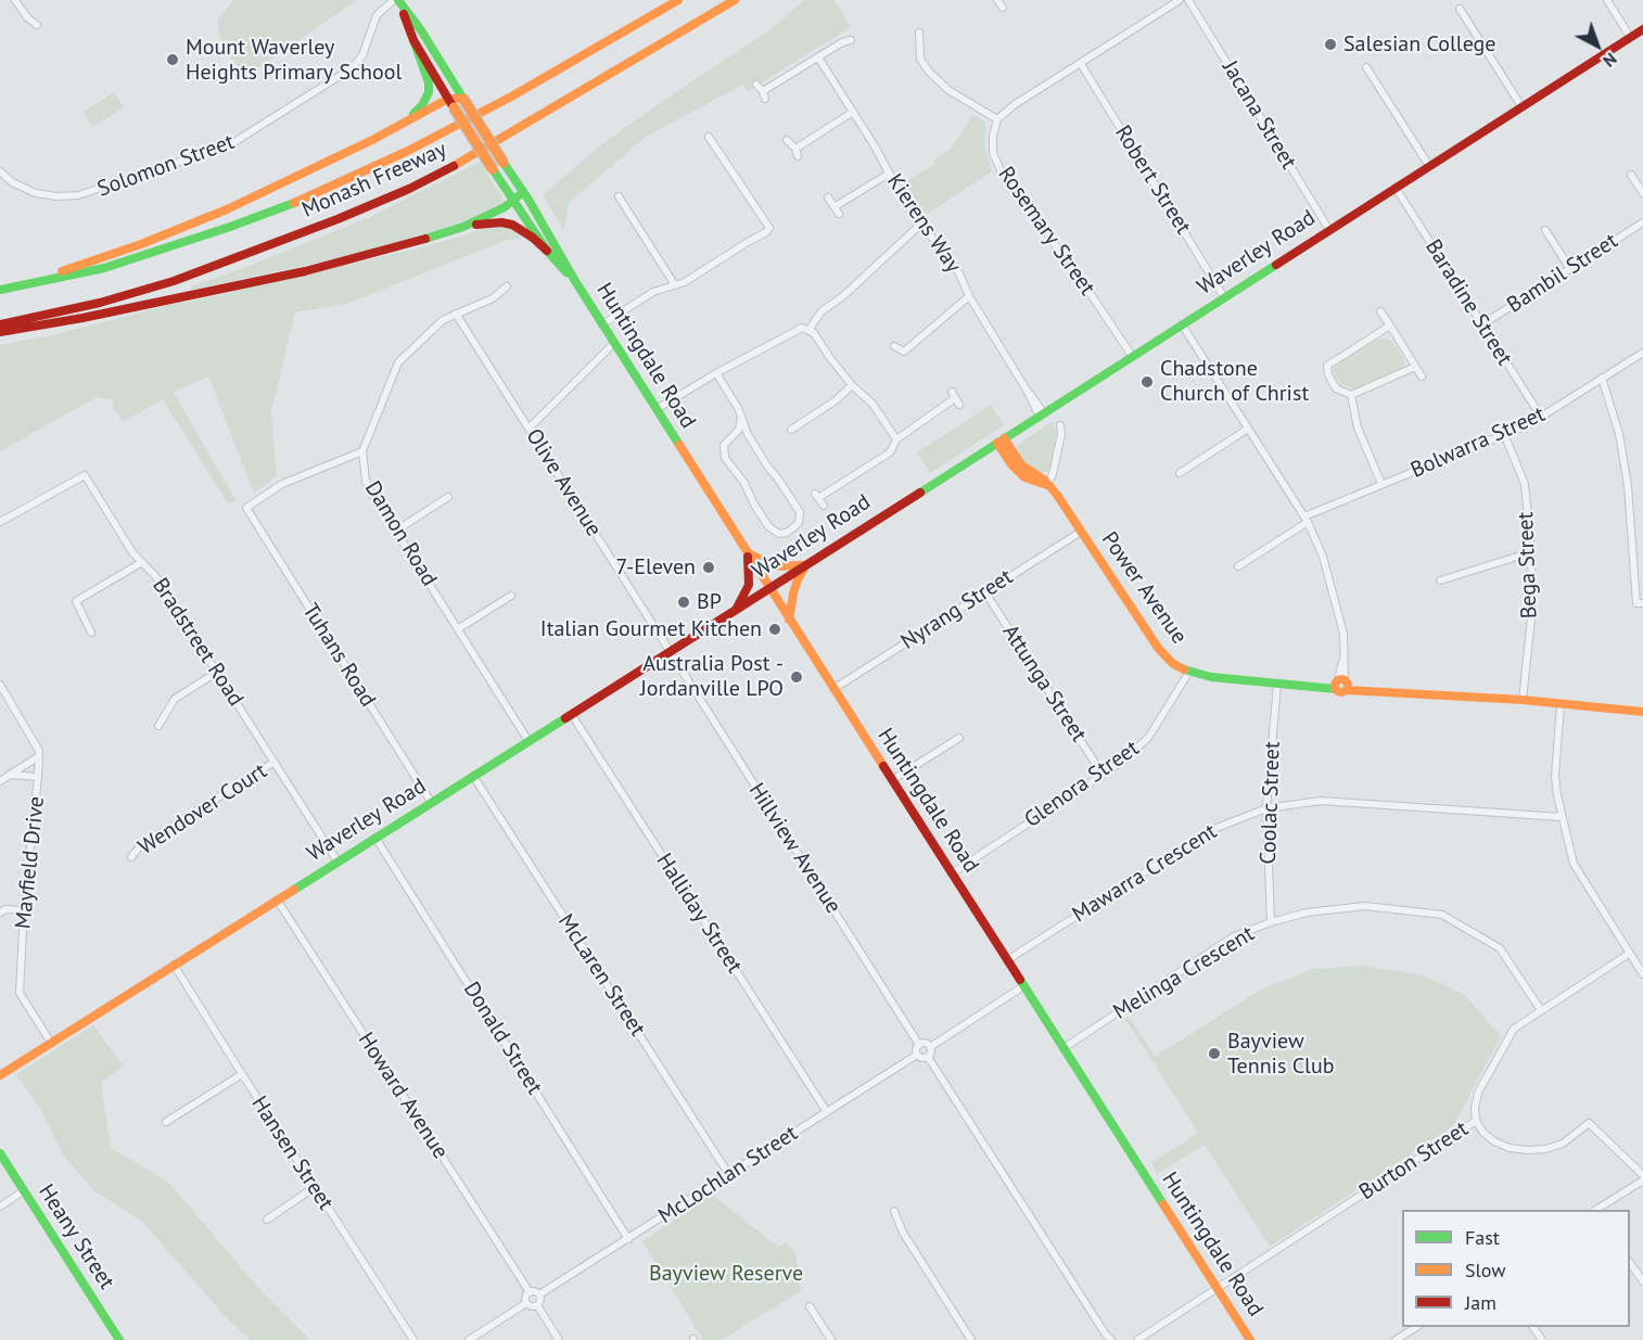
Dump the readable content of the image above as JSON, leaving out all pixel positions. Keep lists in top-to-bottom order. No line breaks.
{"streets":{"main road":["Monash Freeway","Waverley Road","Huntingdale Road","Power Avenue","Heany Street"],"street":["Jacana Street","Solomon Street","Robert Street","Kierens Way","Rosemary Street","Bambil Street","Baradine Street","Bolwarra Street","Olive Avenue","Damon Road","Bega Street","Nyrang Street","Bradstreet Road","Tuhans Road","Attunga Street","Glenora Street","Coolac Street","Wendover Court","Hillview Avenue","Mayfield Drive","Mawarra Crescent","Halliday Street","Melinga Crescent","McLaren Street","Donald Street","Howard Avenue","Hansen Street","Burton Street","McLochlan Street"]},"crossings":[["Jacana Street","Waverley Road"],["Solomon Street","Huntingdale Road"],["Robert Street","Waverley Road"],["Kierens Way","Waverley Road"],["Rosemary Street","Waverley Road"],["Waverley Road","Baradine Street"],["Waverley Road","Huntingdale Road"],["Waverley Road","Olive Avenue"],["Waverley Road","Damon Road"],["Waverley Road","Power Avenue"],["Waverley Road","Bradstreet Road"],["Waverley Road","Tuhans Road"],["Waverley Road","Hillview Avenue"],["Waverley Road","Mayfield Drive"],["Waverley Road","Halliday Street"],["Waverley Road","McLaren Street"],["Waverley Road","Donald Street"],["Waverley Road","Howard Avenue"],["Waverley Road","Hansen Street"],["Bambil Street","Baradine Street"],["Baradine Street","Bolwarra Street"],["Huntingdale Road","Nyrang Street"],["Huntingdale Road","Glenora Street"],["Huntingdale Road","Mawarra Crescent"],["Huntingdale Road","Melinga Crescent"],["Huntingdale Road","Burton Street"],["Bolwarra Street","Bega Street"],["Olive Avenue","Damon Road"],["Olive Avenue","Hillview Avenue"],["Damon Road","Tuhans Road"],["Bega Street","Power Avenue"],["Power Avenue","Nyrang Street"],["Power Avenue","Glenora Street"],["Power Avenue","Coolac Street"],["Nyrang Street","Attunga Street"],["Bradstreet Road","Wendover Court"],["Attunga Street","Glenora Street"],["Coolac Street","Mawarra Crescent"],["Coolac Street","Melinga Crescent"],["Hillview Avenue","McLochlan Street"],["Halliday Street","McLochlan Street"],["Melinga Crescent","Burton Street"],["McLaren Street","McLochlan Street"],["Donald Street","McLochlan Street"],["Howard Avenue","McLochlan Street"]],"parks":["Bayview Reserve"],"places":["Salesian College","Mount Waverley Heights Primary School","Chadstone Church of Christ","7-Eleven","BP","Italian Gourmet Kitchen","Australia Post - Jordanville LPO","Bayview Tennis Club"],"legend":["Fast","Slow","Jam"],"north":"bottom right"}
